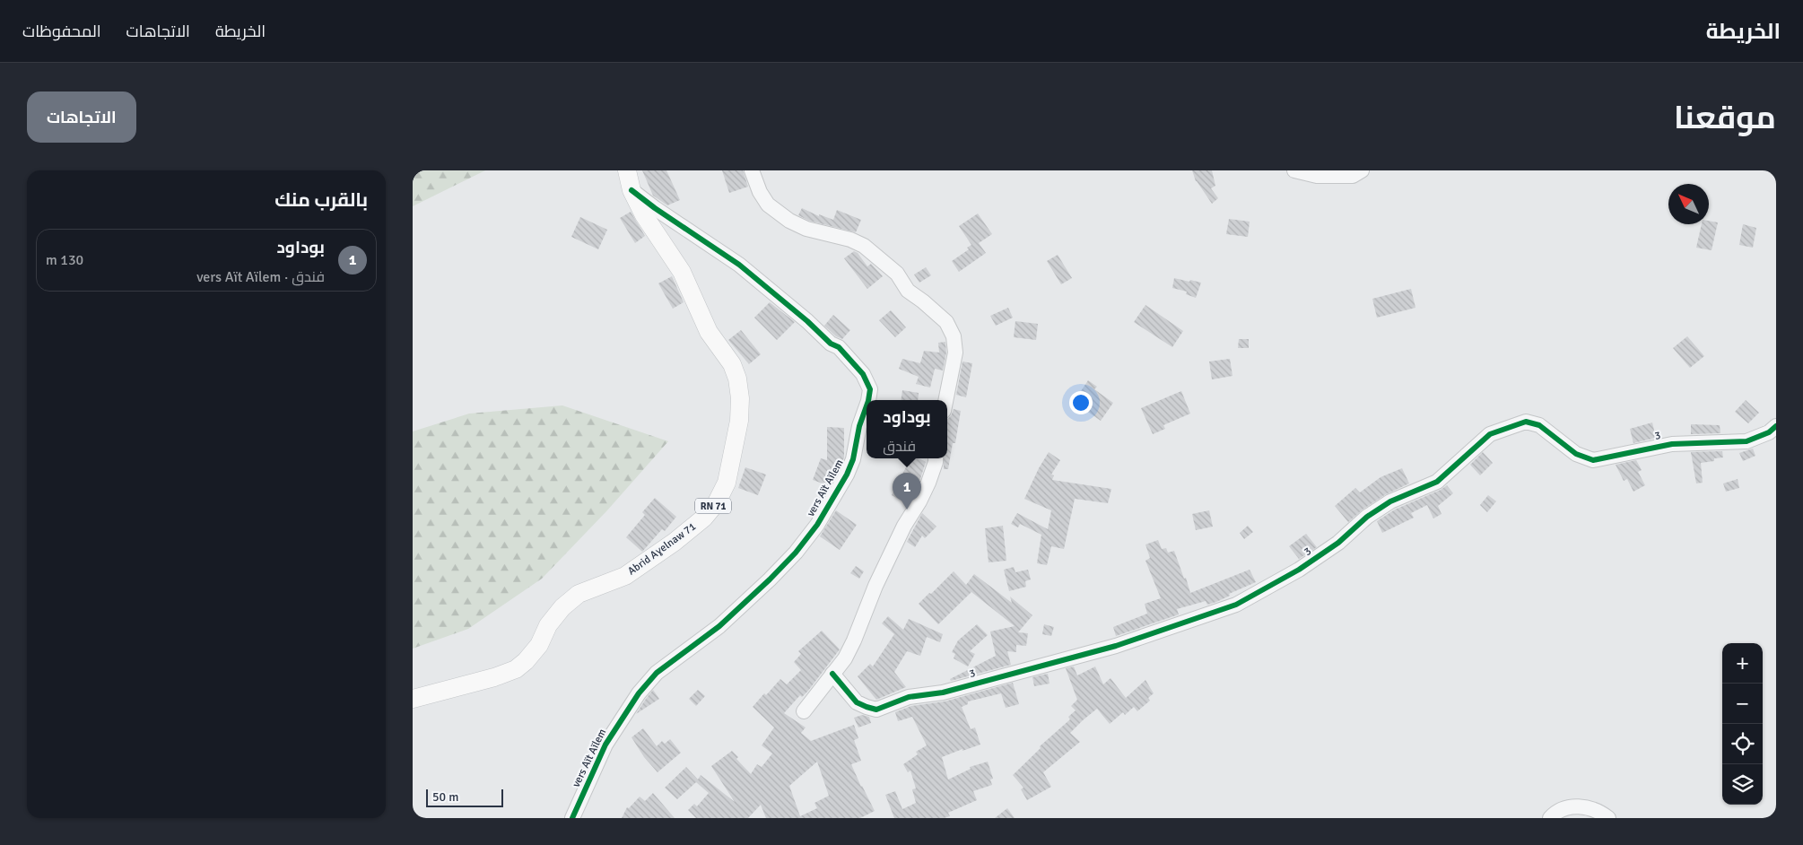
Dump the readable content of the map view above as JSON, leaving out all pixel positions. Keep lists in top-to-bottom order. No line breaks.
{"streets":{"main road":["RN 71","Abrid Aɣelnaw 71"],"street":["3","vers Aït Aïlem"]},"crossings":[["vers Aït Aïlem","Abrid Aɣelnaw 71"]],"scale_bar":"50 m","north":"top left","page":{"header":"الخريطة","nav":["الخريطة","الاتجاهات","المحفوظات"],"title":"موقعنا","buttons":"الاتجاهات","heading":"بالقرب منك","list":[{"mark":"1","name":"بوداود","note":"فندق · vers Aït Aïlem","value":"130 m"}],"popup":["بوداود","فندق"],"pins":"1","map_buttons":["+","−"],"scale":"50 m"}}
